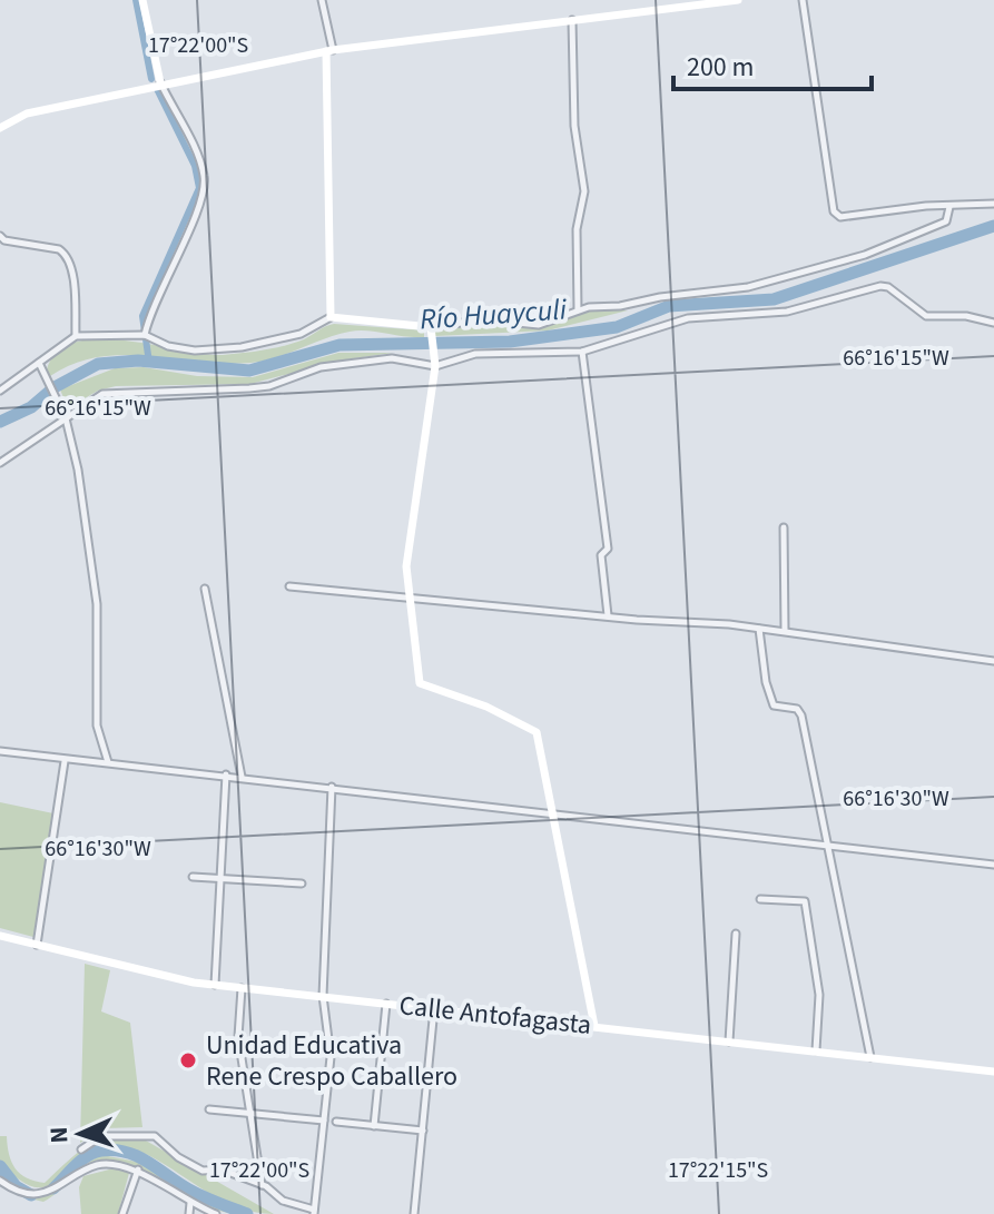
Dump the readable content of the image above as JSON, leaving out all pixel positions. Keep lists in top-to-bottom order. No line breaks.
{"streets":{"street":["Calle Antofagasta"]},"water":["Río Huayculi"],"places":["Unidad Educativa Rene Crespo Caballero"],"scale_bar":"200 m","north":"left","coordinates":["17°22'00\"S","66°16'15\"W","66°16'30\"W","17°22'15\"S"]}
